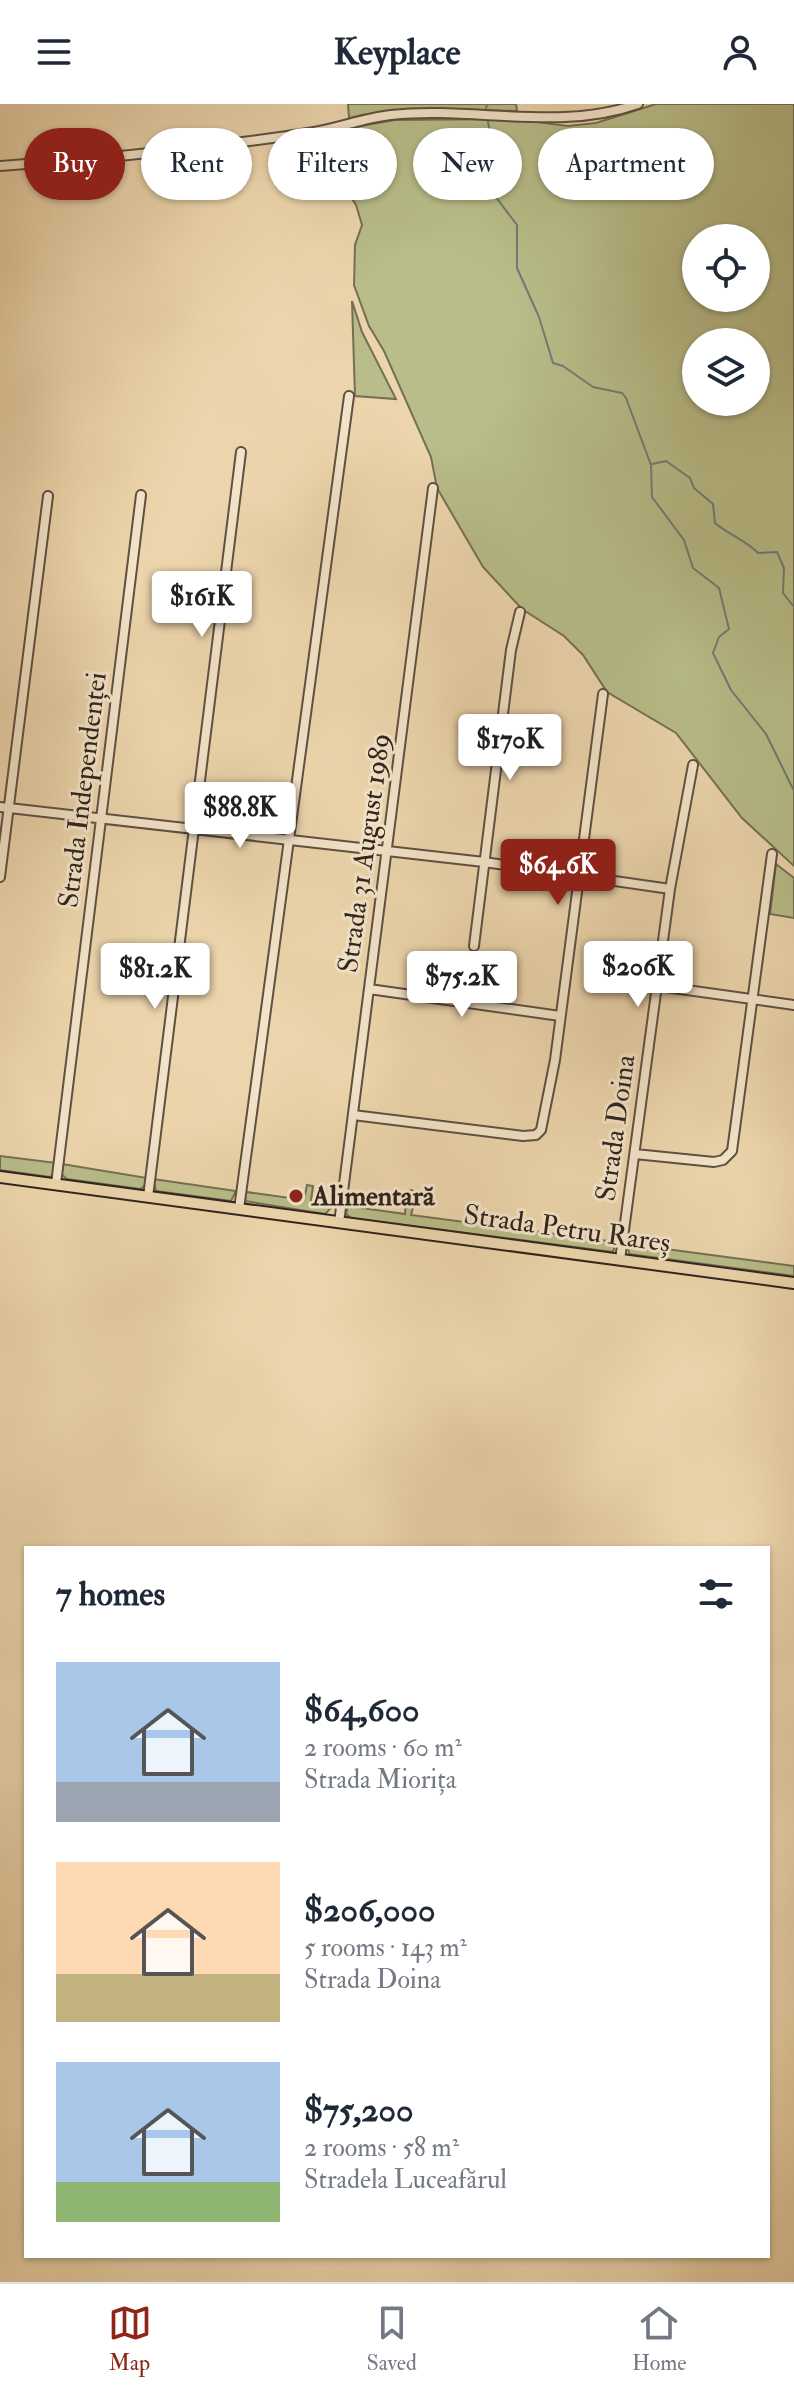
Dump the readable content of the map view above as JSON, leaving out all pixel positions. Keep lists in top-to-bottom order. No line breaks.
{"streets":{"main road":["Strada Petru Rareș"],"street":["Strada Independenței","Strada 31 August 1989","Strada Doina"]},"crossings":[["Strada Independenței","Strada Petru Rareș"],["Strada 31 August 1989","Strada Petru Rareș"],["Strada Doina","Strada Petru Rareș"]],"places":["Alimentară"],"page":{"header":"Keyplace","chip":["Buy","Rent","Filters","New","Apartment"],"price":["$161K","$170K","$88.8K","$64.6K","$206K","$81.2K","$75.2K"],"heading":"7 homes","list":[{"name":"$64,600","note":"2 rooms · 60 m² · Strada Miorița"},{"name":"$206,000","note":"5 rooms · 143 m² · Strada Doina"},{"name":"$75,200","note":"2 rooms · 58 m² · Stradela Luceafărul"}],"tabs":["Map","Saved","Home"]}}
